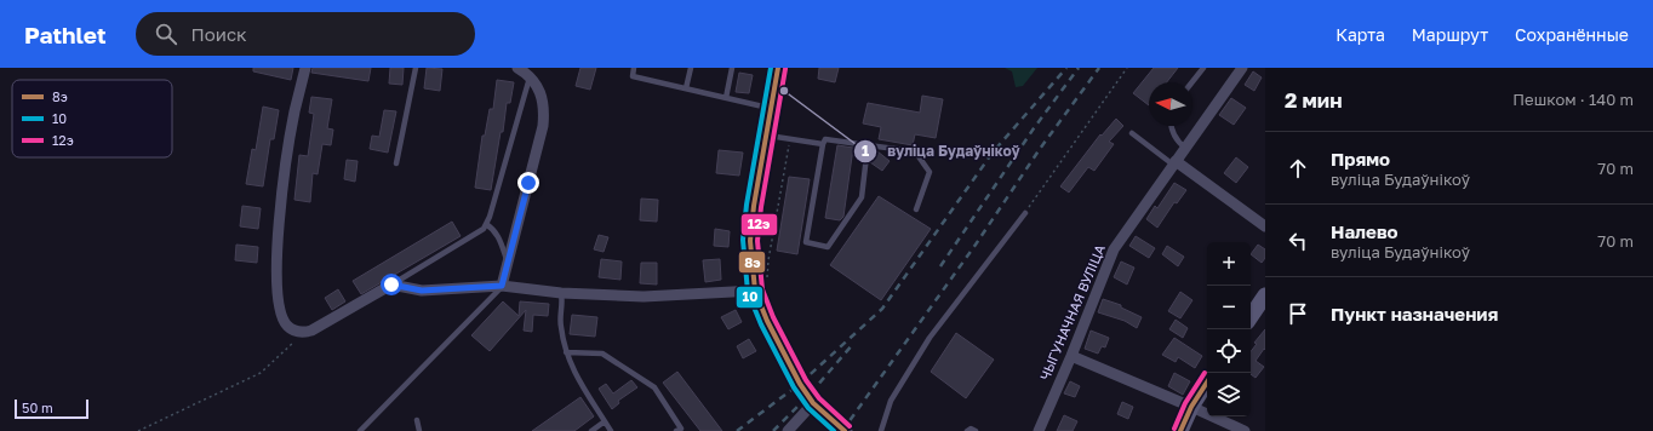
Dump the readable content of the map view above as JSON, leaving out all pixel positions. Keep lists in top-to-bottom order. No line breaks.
{"streets":{"street":["ЧЫГУНАЧНАЯ ВУЛІЦА"]},"places":["вуліца Будаўнікоў"],"lines":["transit line 8э","transit line 10","transit line 12э"],"legend":["8э","10","12э"],"scale_bar":"50 m","north":"left","page":{"header":"Pathlet","search":"Поиск","nav":["Карта","Маршрут","Сохранённые"],"heading":["2 мин","Пешком · 140 m"],"list":[["Прямо","вуліца Будаўнікоў","70 m"],["Налево","вуліца Будаўнікоў","70 m"],"Пункт назначения"],"map_buttons":["+","−"],"scale":"50 m"}}
